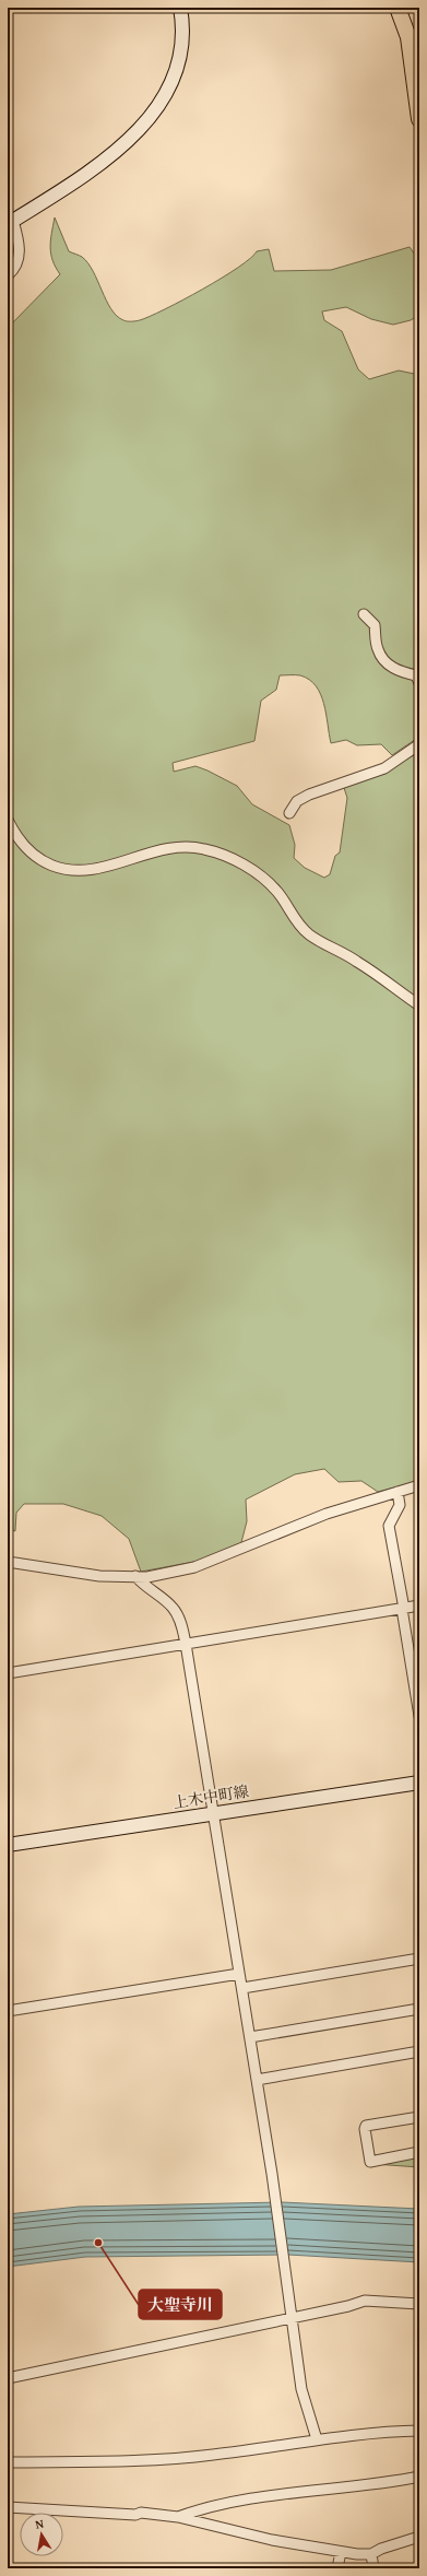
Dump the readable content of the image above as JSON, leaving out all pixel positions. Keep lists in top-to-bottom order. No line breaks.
{"streets":{"main road":["上木中町線"]},"places":["大聖寺川"],"north":"top"}
